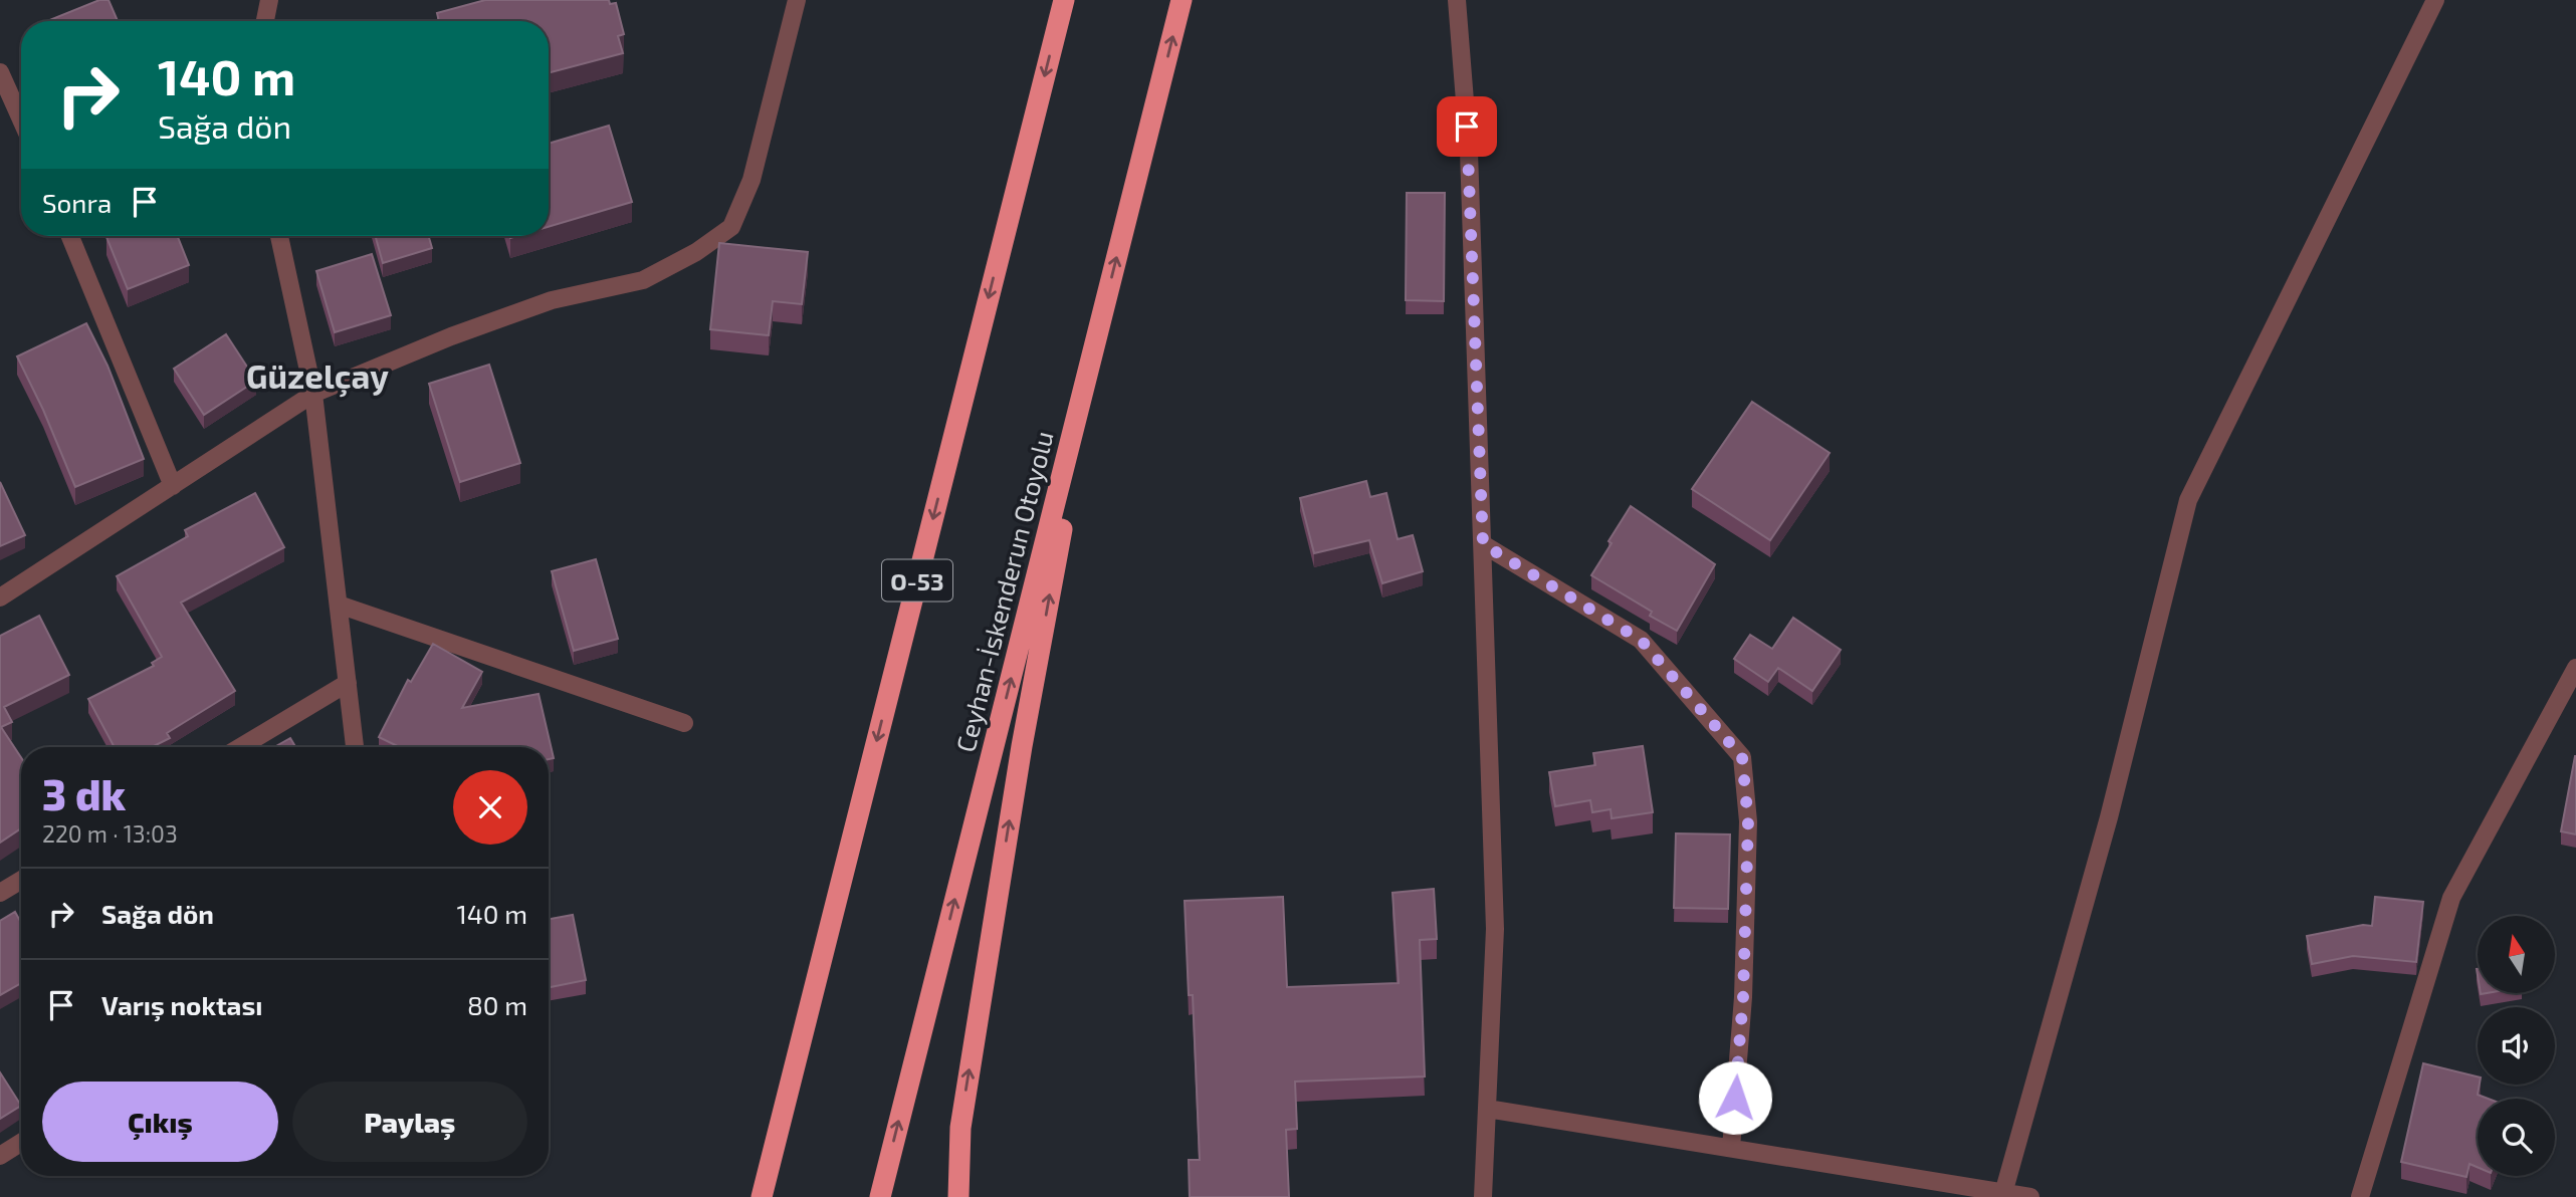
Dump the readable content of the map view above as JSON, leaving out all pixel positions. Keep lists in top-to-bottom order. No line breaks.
{"streets":{"highway":["O-53","Ceyhan-İskenderun Otoyolu"]},"districts":["Güzelçay"],"north":"top","page":{"turn":["140 m","Sağa dön"],"then":"Sonra","heading":["3 dk","220 m · 13:03"],"list":[{"name":"Sağa dön","value":"140 m"},{"name":"Varış noktası","value":"80 m"}],"buttons":["Çıkış","Paylaş"]}}
